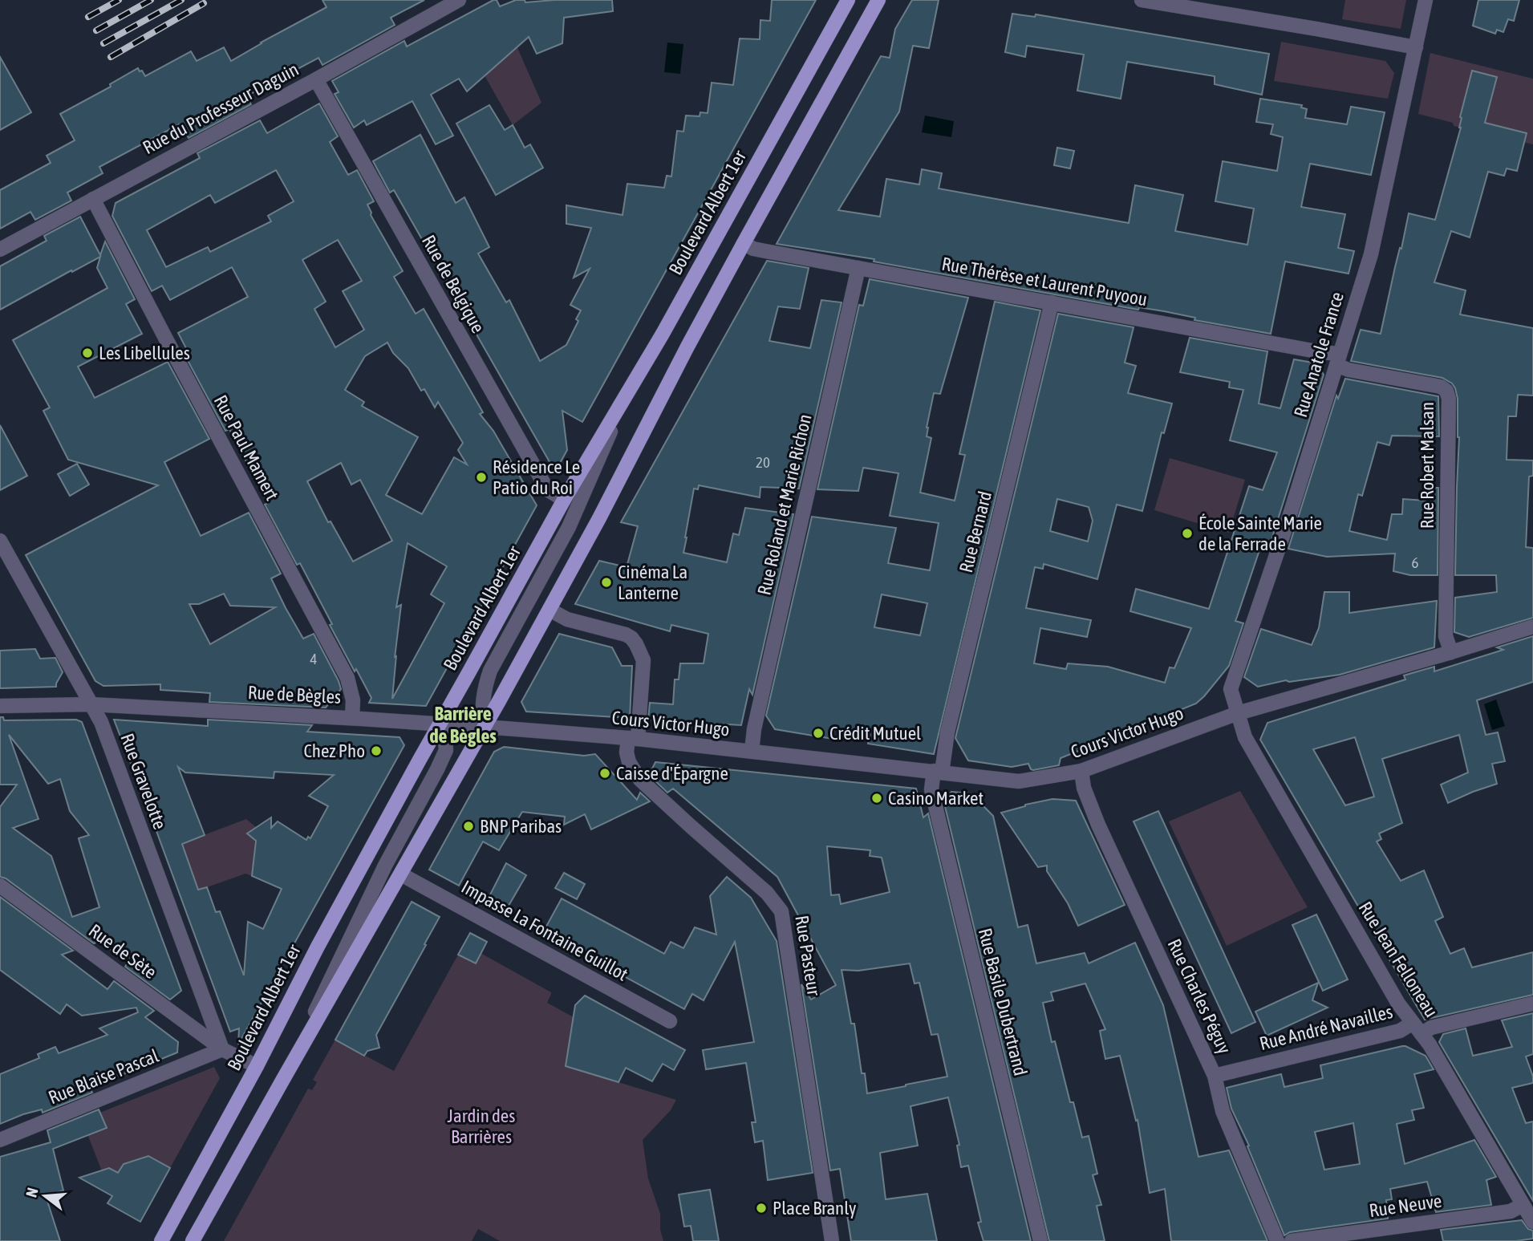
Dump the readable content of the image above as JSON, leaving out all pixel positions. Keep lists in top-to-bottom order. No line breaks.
{"streets":{"main road":["Boulevard Albert 1er"],"street":["Rue du Professeur Daguin","Rue Thérèse et Laurent Puyoou","Rue de Belgique","Rue Anatole France","Rue Paul Mamert","Rue Robert Malsan","Rue Roland et Marie Richon","Rue Bernard","Rue de Bègles","Cours Victor Hugo","Rue Gravelotte","Impasse La Fontaine Guillot","Rue de Sète","Rue Pasteur","Rue Jean Felloneau","Rue Charles Péguy","Rue Basile Dubertrand","Rue André Navailles","Rue Blaise Pascal","Rue Neuve"]},"crossings":[["Rue du Professeur Daguin","Rue de Belgique"],["Rue du Professeur Daguin","Rue Paul Mamert"],["Boulevard Albert 1er","Rue de Belgique"],["Boulevard Albert 1er","Rue de Bègles"],["Boulevard Albert 1er","Rue de Sète"],["Rue Thérèse et Laurent Puyoou","Rue Anatole France"],["Rue Thérèse et Laurent Puyoou","Rue Robert Malsan"],["Rue Thérèse et Laurent Puyoou","Rue Roland et Marie Richon"],["Rue Thérèse et Laurent Puyoou","Rue Bernard"],["Rue Anatole France","Rue Robert Malsan"],["Rue Anatole France","Cours Victor Hugo"],["Rue Anatole France","Rue Jean Felloneau"],["Rue Paul Mamert","Rue de Bègles"],["Rue Robert Malsan","Cours Victor Hugo"],["Rue Roland et Marie Richon","Cours Victor Hugo"],["Rue Bernard","Cours Victor Hugo"],["Rue Bernard","Rue Basile Dubertrand"],["Rue de Bègles","Cours Victor Hugo"],["Rue de Bègles","Rue Gravelotte"],["Cours Victor Hugo","Rue Pasteur"],["Cours Victor Hugo","Rue Jean Felloneau"],["Cours Victor Hugo","Rue Charles Péguy"],["Cours Victor Hugo","Rue Basile Dubertrand"],["Rue Gravelotte","Rue de Sète"],["Rue Gravelotte","Rue Blaise Pascal"],["Rue de Sète","Rue Blaise Pascal"],["Rue Jean Felloneau","Rue André Navailles"],["Rue Jean Felloneau","Rue Neuve"],["Rue Charles Péguy","Rue André Navailles"]],"districts":["Barrière de Bègles"],"parks":["Jardin des Barrières"],"places":["Les Libellules","Résidence Le Patio du Roi","École Sainte Marie de la Ferrade","Cinéma La Lanterne","Crédit Mutuel","Chez Pho","Caisse d'Épargne","Casino Market","BNP Paribas","Place Branly"],"house_numbers":["20","6","4"],"north":"left"}
